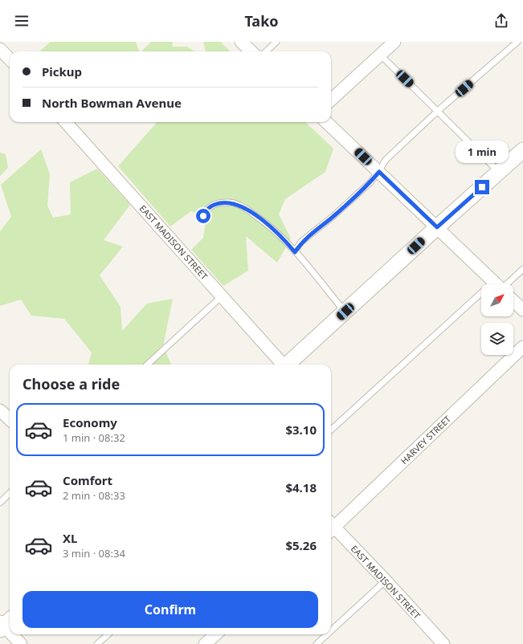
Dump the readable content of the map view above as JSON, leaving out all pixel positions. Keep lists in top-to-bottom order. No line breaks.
{"streets":{"street":["EAST MADISON STREET","HARVEY STREET"]},"north":"top right","page":{"header":"Tako","banner":["Pickup","North Bowman Avenue"],"bubble":"1 min","heading":"Choose a ride","list":[{"name":"Economy","note":"1 min · 08:32","value":"$3.10"},{"name":"Comfort","note":"2 min · 08:33","value":"$4.18"},{"name":"XL","note":"3 min · 08:34","value":"$5.26"}],"buttons":"Confirm"}}
